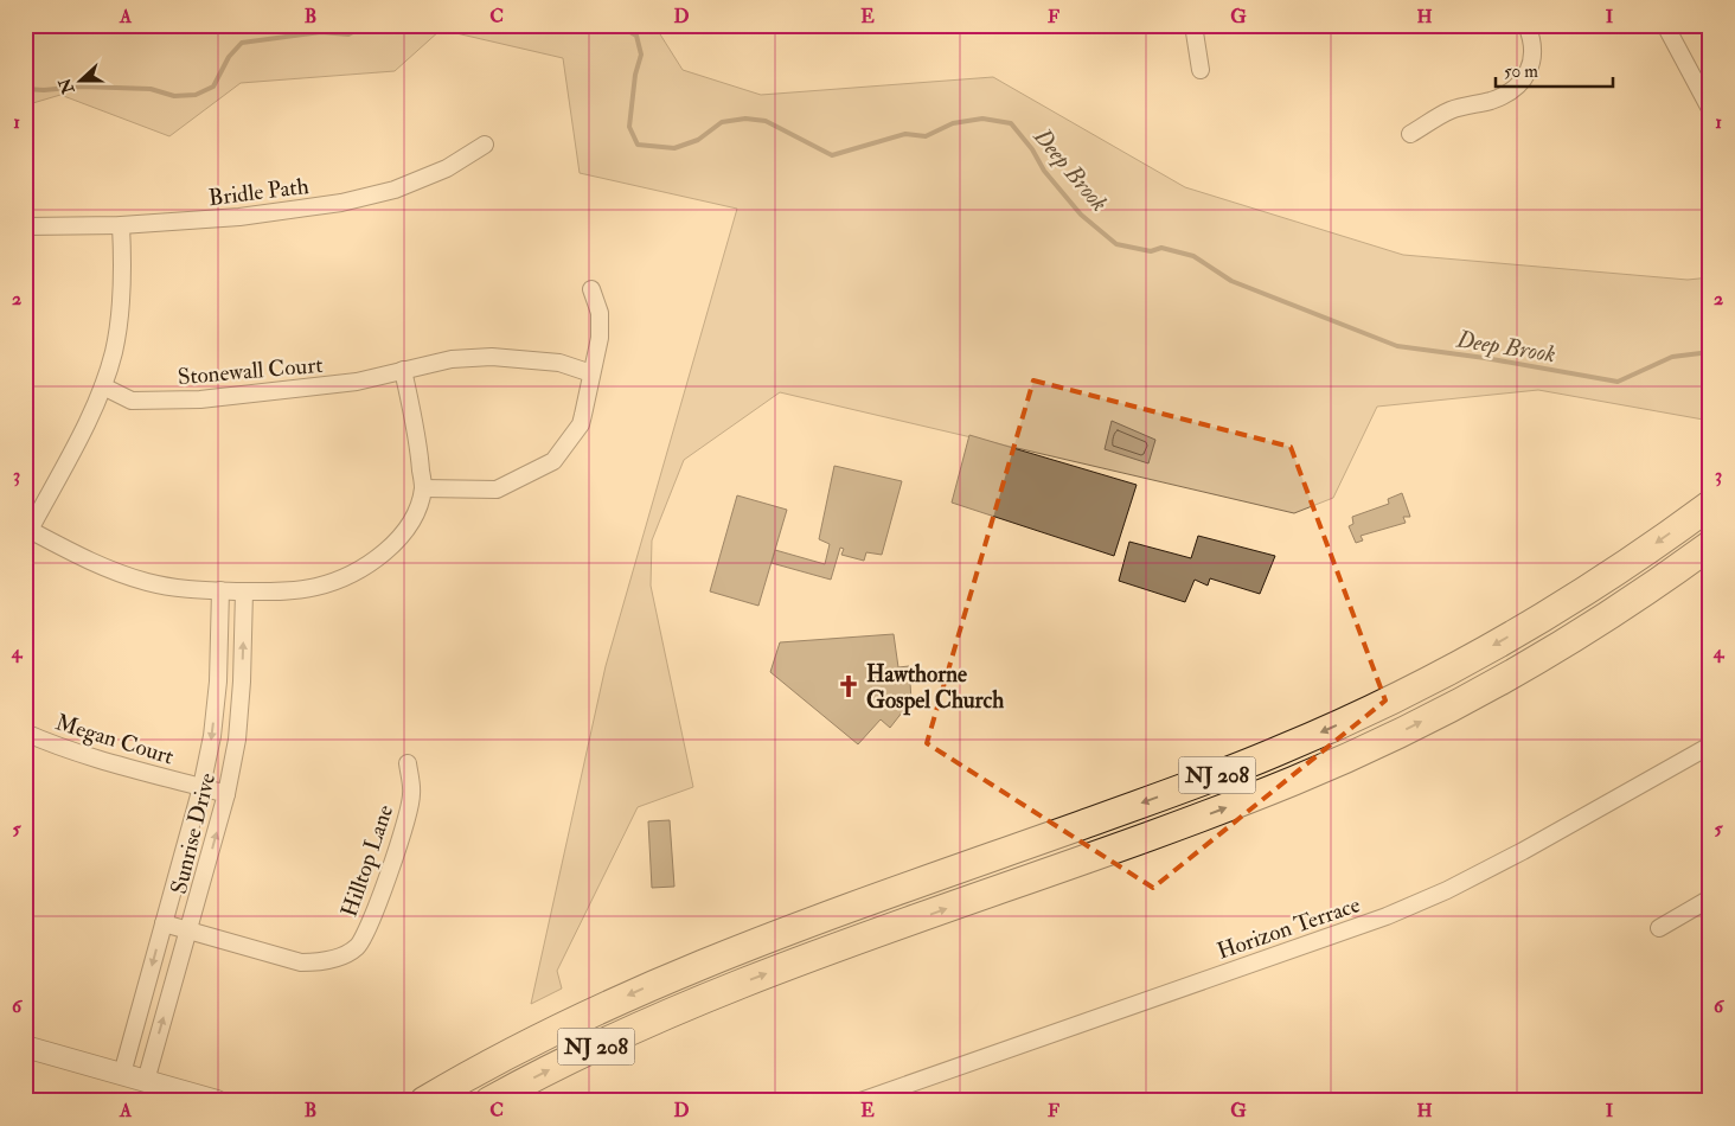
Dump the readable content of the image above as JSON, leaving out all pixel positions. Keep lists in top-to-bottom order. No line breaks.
{"streets":{"highway":["NJ 208"],"street":["Bridle Path","Stonewall Court","Megan Court","Sunrise Drive","Hilltop Lane","Horizon Terrace"]},"crossings":[["Megan Court","Sunrise Drive"],["Sunrise Drive","Hilltop Lane"]],"water":["Deep Brook"],"places":{"church":["Hawthorne Gospel Church"]},"scale_bar":"50 m","north":"left","grid":{"columns":["A","B","C","D","E","F","G","H","I"],"rows":["1","2","3","4","5","6"]}}
